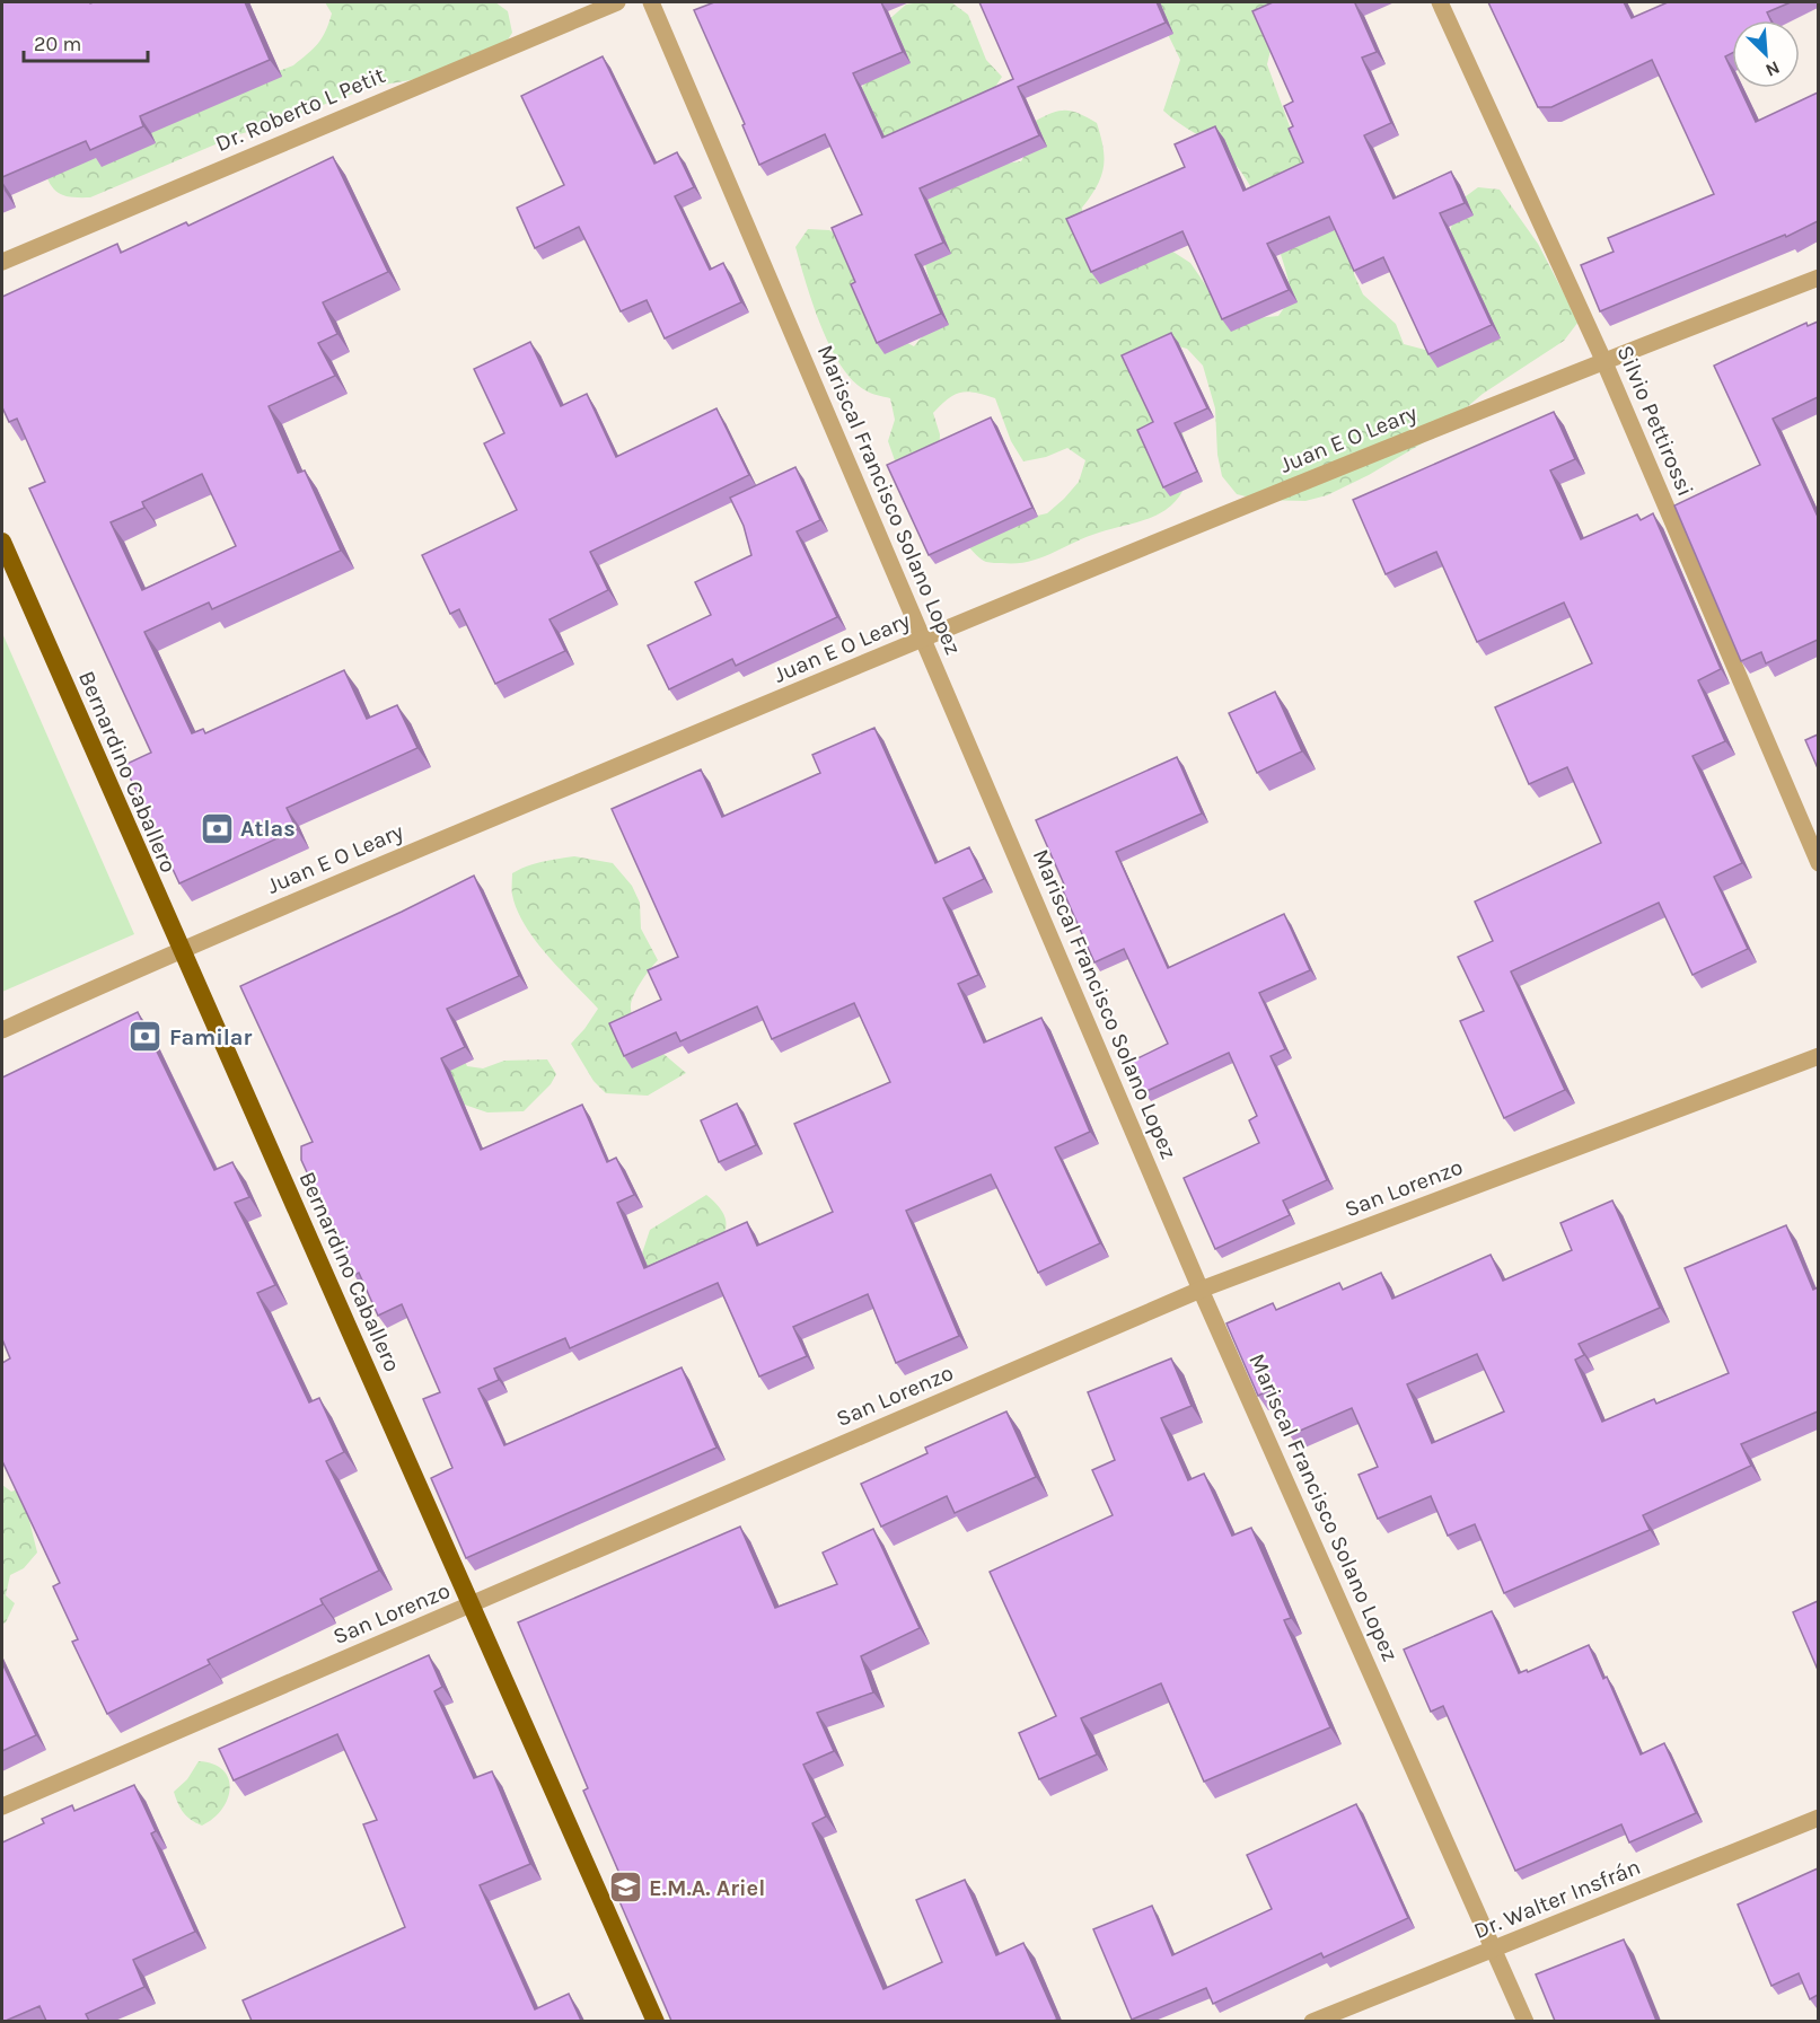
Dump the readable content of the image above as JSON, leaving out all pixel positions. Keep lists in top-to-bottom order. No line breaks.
{"streets":{"highway":["Bernardino Caballero"],"street":["Dr. Roberto L Petit","Silvio Pettirossi","Juan E O Leary","Mariscal Francisco Solano Lopez","San Lorenzo","Dr. Walter Insfrán"]},"crossings":[["Silvio Pettirossi","Juan E O Leary"],["Juan E O Leary","Mariscal Francisco Solano Lopez"],["Juan E O Leary","Bernardino Caballero"],["Mariscal Francisco Solano Lopez","San Lorenzo"],["Mariscal Francisco Solano Lopez","Dr. Walter Insfrán"],["Bernardino Caballero","San Lorenzo"]],"places":{"bank":["Atlas","Familar"],"school or university":["E.M.A. Ariel"]},"scale_bar":"20 m","north":"bottom right"}
